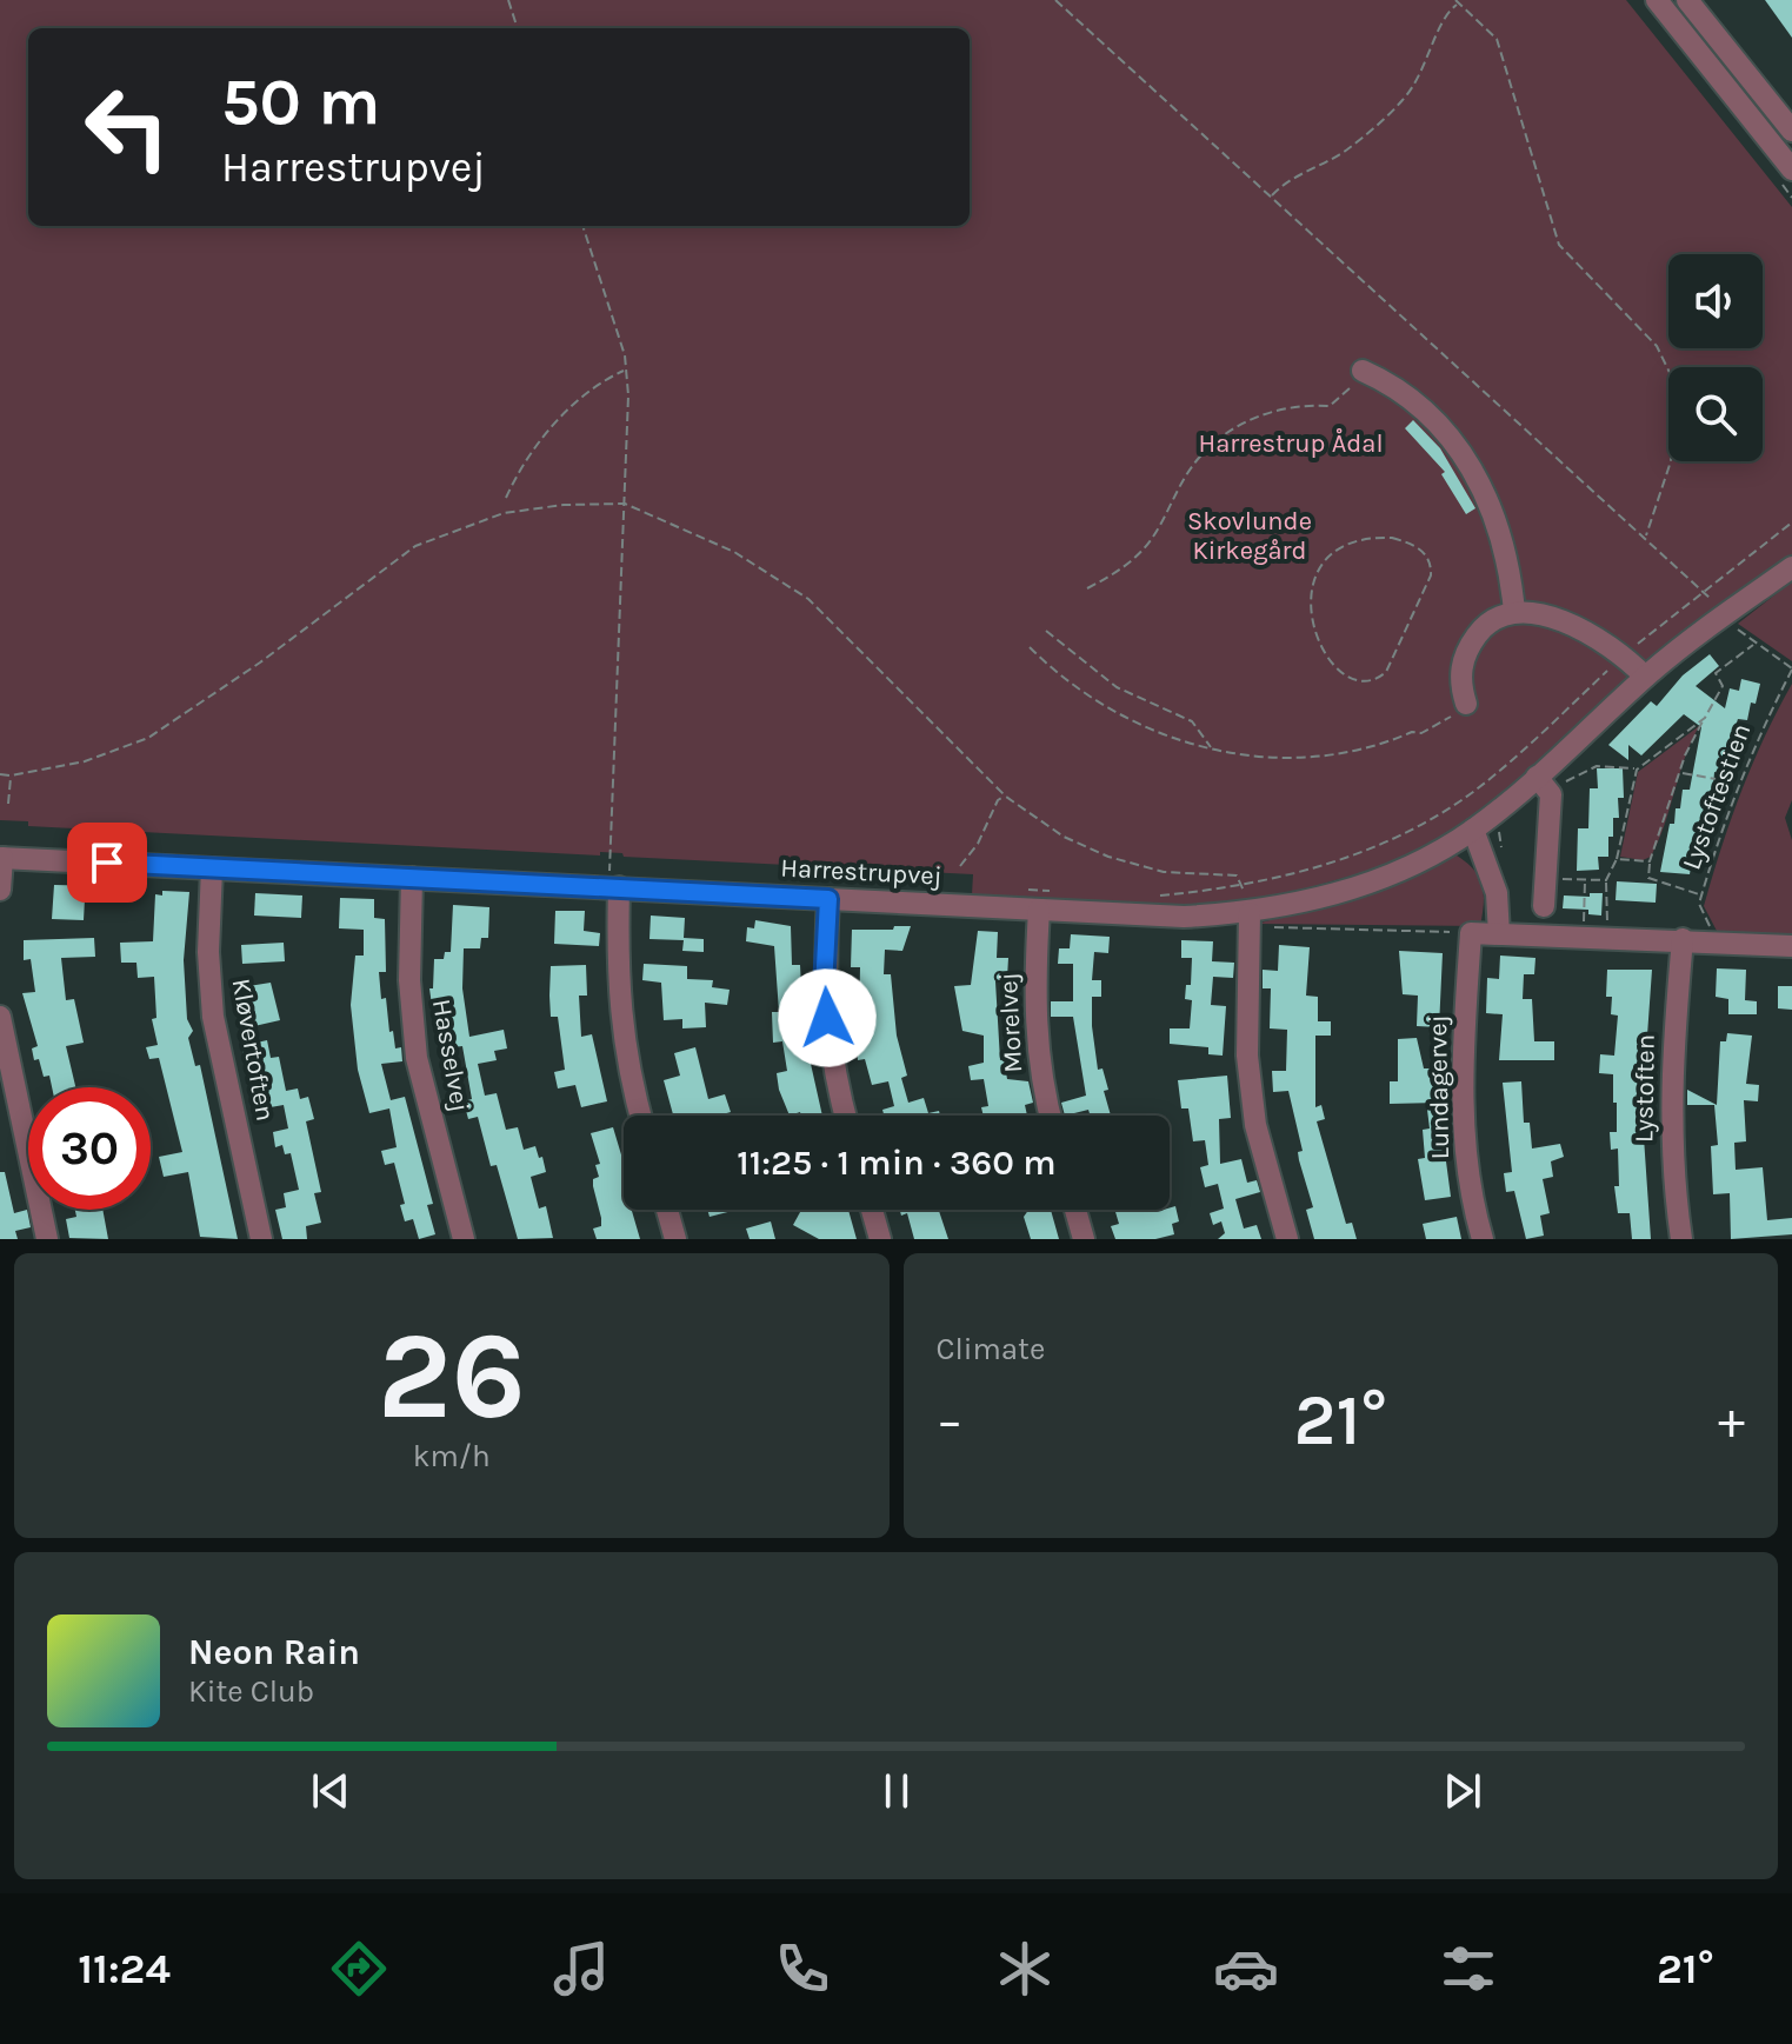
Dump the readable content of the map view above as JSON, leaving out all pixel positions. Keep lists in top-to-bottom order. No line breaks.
{"streets":{"street":["Harrestrupvej","Morelvej","Kløvertoften","Hasselvej","Lundagervej","Lystoften"],"path":["Lystoftestien"]},"crossings":[["Harrestrupvej","Morelvej"],["Harrestrupvej","Kløvertoften"],["Harrestrupvej","Hasselvej"]],"parks":["Harrestrup Ådal","Skovlunde Kirkegård"],"page":{"turn":["50 m","Harrestrupvej"],"limit":"30","trip":"11:25 · 1 min · 360 m","tile":[["26","km/h"],"Climate"],"heat":["−","21°","+"],"song":["Neon Rain","Kite Club"],"tabs":["11:24","21°"]}}
